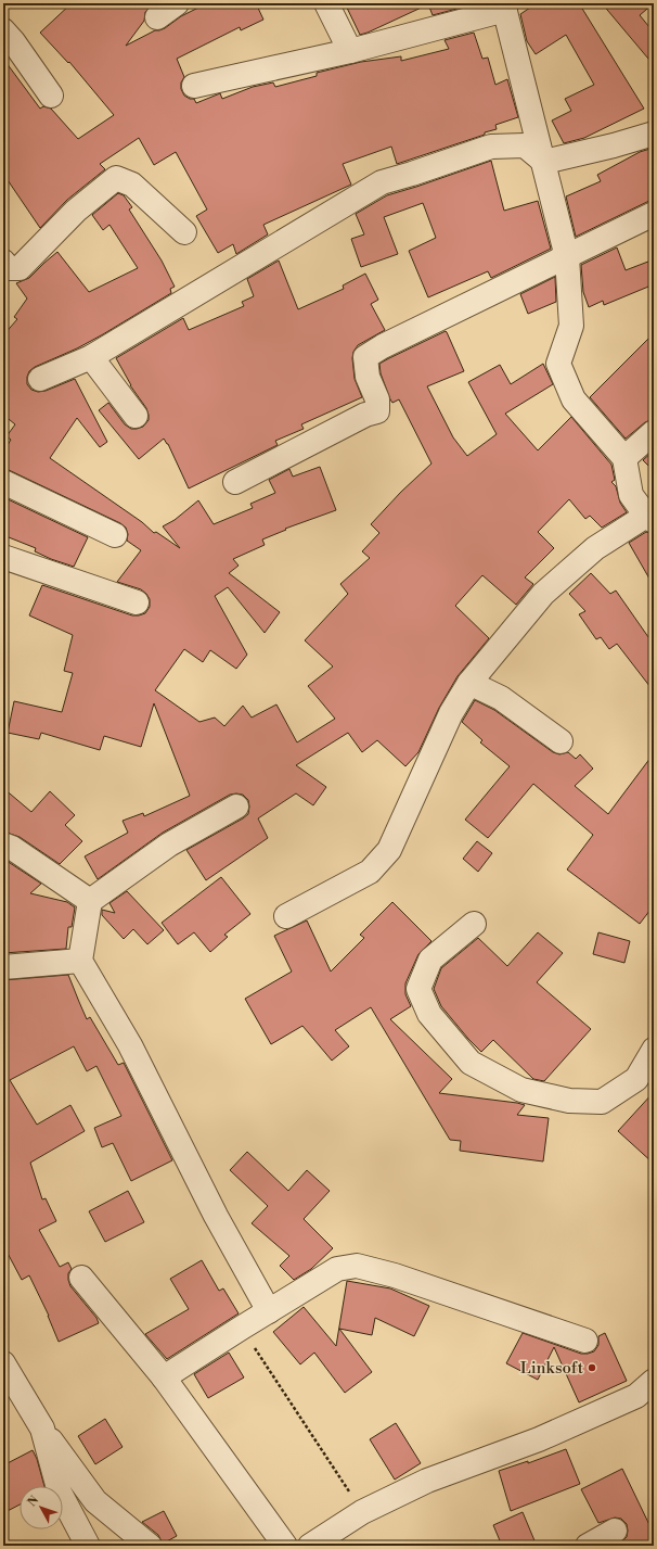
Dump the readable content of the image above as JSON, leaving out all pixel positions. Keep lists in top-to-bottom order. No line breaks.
{"places":["Linksoft"],"north":"top left"}
